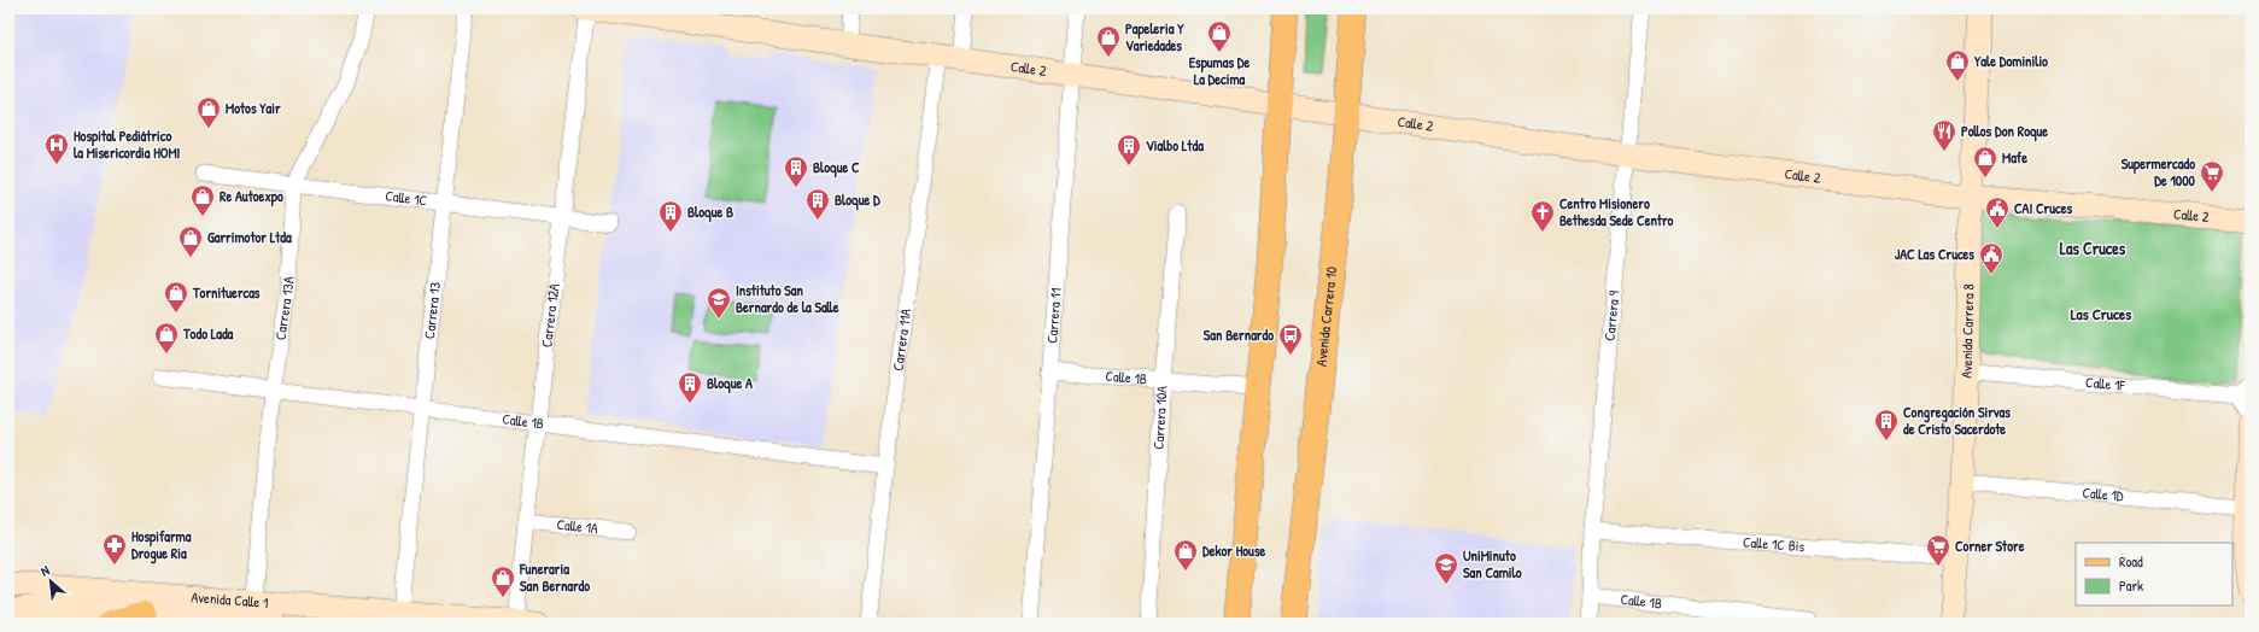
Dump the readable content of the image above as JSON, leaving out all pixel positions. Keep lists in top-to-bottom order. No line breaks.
{"streets":{"main road":["Avenida Carrera 10"],"street":["Calle 2","Calle 1C","Carrera 13A","Carrera 13","Carrera 12A","Carrera 11","Carrera 9","Avenida Carrera 8","Carrera 11A","Calle 1B","Calle 1F","Carrera 10A","Calle 1D","Calle 1A","Calle 1C Bis","Avenida Calle 1"]},"crossings":[["Calle 2","Carrera 12A"],["Calle 2","Carrera 11"],["Calle 2","Avenida Carrera 10"],["Calle 2","Carrera 9"],["Calle 2","Avenida Carrera 8"],["Calle 2","Carrera 11A"],["Calle 1C","Carrera 13A"],["Calle 1C","Carrera 13"],["Calle 1C","Carrera 12A"],["Carrera 13A","Calle 1B"],["Carrera 13A","Avenida Calle 1"],["Carrera 13","Calle 1B"],["Carrera 13","Avenida Calle 1"],["Carrera 12A","Calle 1B"],["Carrera 12A","Calle 1A"],["Carrera 12A","Avenida Calle 1"],["Carrera 11","Calle 1B"],["Carrera 9","Calle 1B"],["Carrera 9","Calle 1C Bis"],["Avenida Carrera 8","Calle 1F"],["Avenida Carrera 8","Calle 1D"],["Avenida Carrera 8","Calle 1C Bis"],["Carrera 11A","Calle 1B"],["Calle 1B","Carrera 10A"]],"districts":["Las Cruces","Las Cruces"],"places":{"shop":["Espumas De La Decima","Papeleria Y Variedades","Yale Dominilio","Motos Yair","Mafe","Re Autoexpo","Garrimotor Ltda","Tornituercas","Todo Lada","Dekor House","Funeraria San Bernardo"],"restaurant":["Pollos Don Roque"],"hospital":["Hospital Pediátrico la Misericordia HOMI"],"building":["Vialbo Ltda","Bloque C","Bloque D","Bloque B","Bloque A","Congregación Sirvas de Cristo Sacerdote"],"supermarket":["Supermercado De 1000","Corner Store"],"public building":["CAI Cruces","JAC Las Cruces"],"church":["Centro Misionero Bethesda Sede Centro"],"school or university":["Instituto San Bernardo de la Salle","UniMinuto San Camilo"],"bus stop":["San Bernardo"],"pharmacy":["Hospifarma Drogue Ria"]},"legend":["Road","Park"],"north":"top left"}
